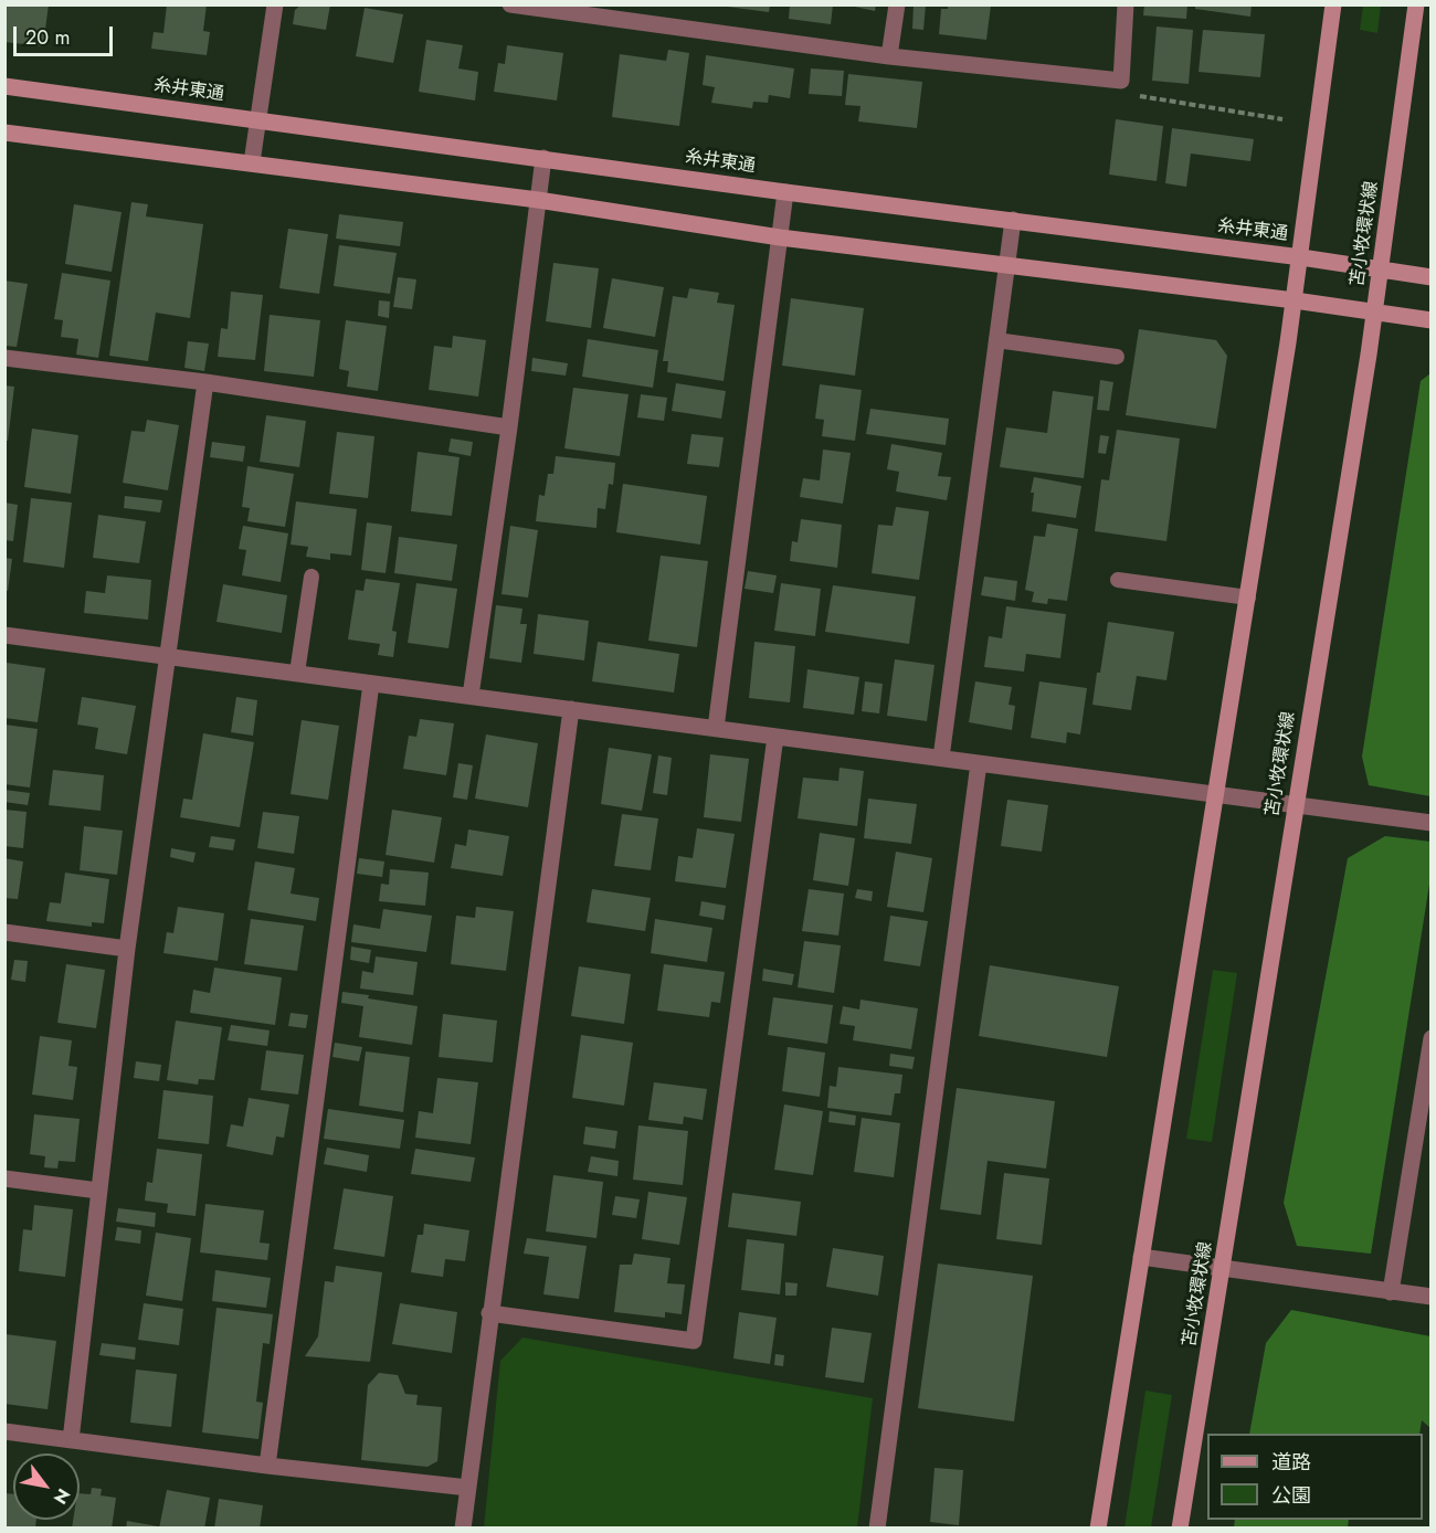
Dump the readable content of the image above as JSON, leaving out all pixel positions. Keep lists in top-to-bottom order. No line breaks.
{"streets":{"main road":["糸井東通","苫小牧環状線"]},"crossings":[["糸井東通","苫小牧環状線"]],"legend":["道路","公園"],"scale_bar":"20 m","north":"bottom right"}
